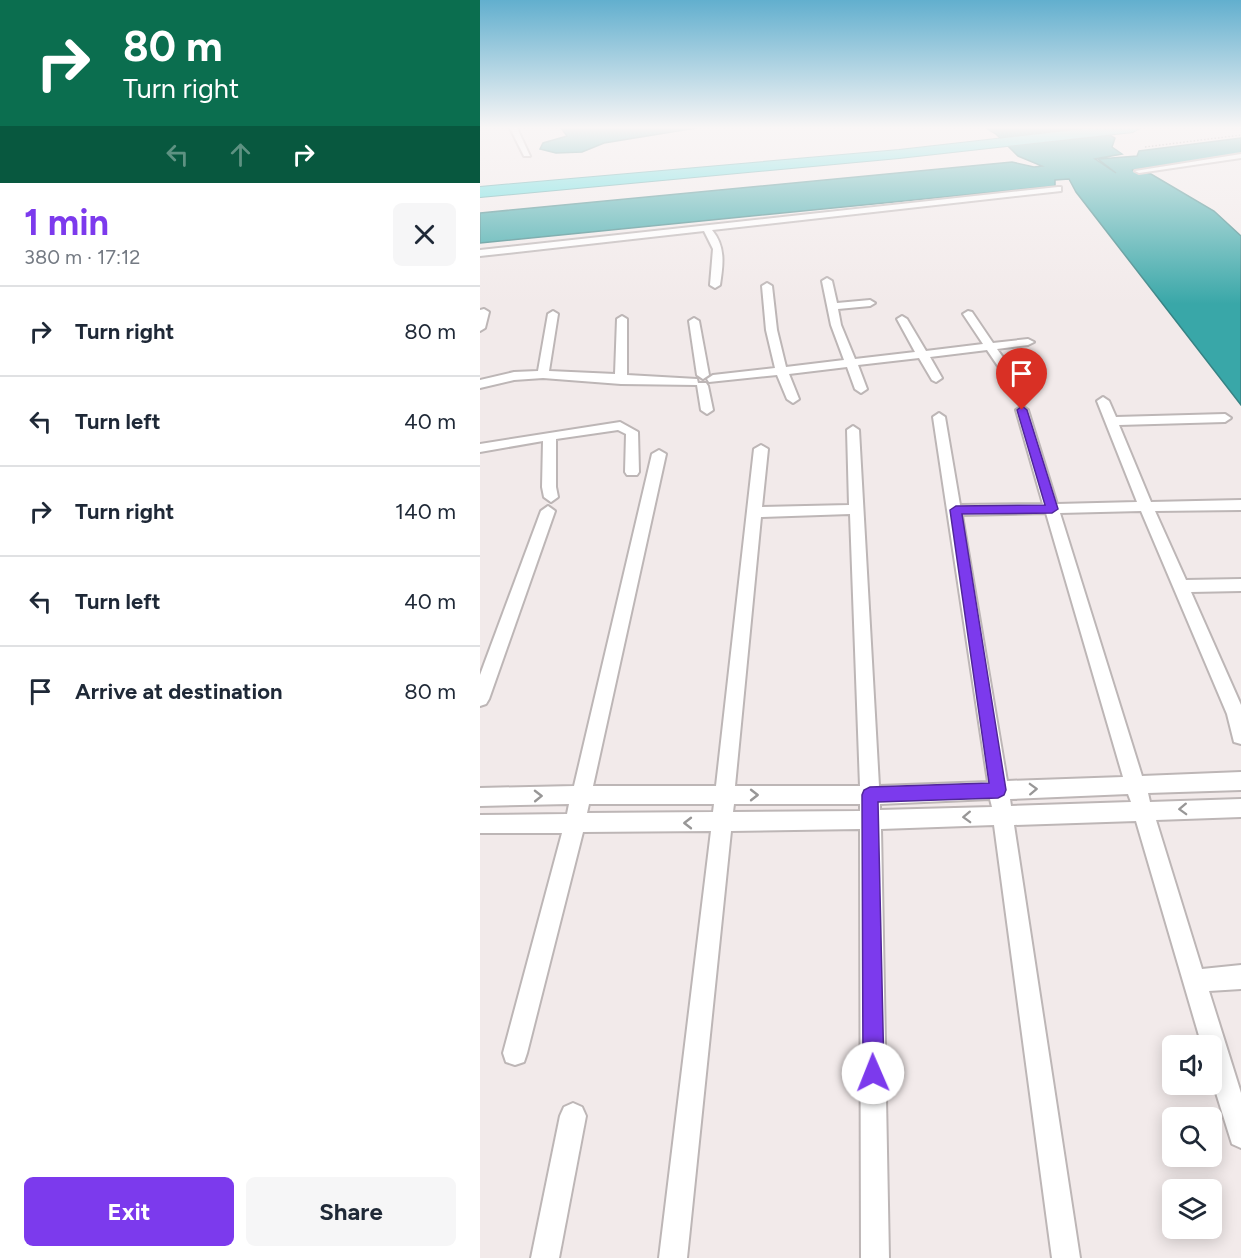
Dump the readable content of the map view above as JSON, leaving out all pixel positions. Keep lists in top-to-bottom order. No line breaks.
{"page":{"turn":["80 m","Turn right"],"heading":["1 min","380 m · 17:12"],"list":[{"name":"Turn right","value":"80 m"},{"name":"Turn left","value":"40 m"},{"name":"Turn right","value":"140 m"},{"name":"Turn left","value":"40 m"},{"name":"Arrive at destination","value":"80 m"}],"buttons":["Exit","Share"]}}
